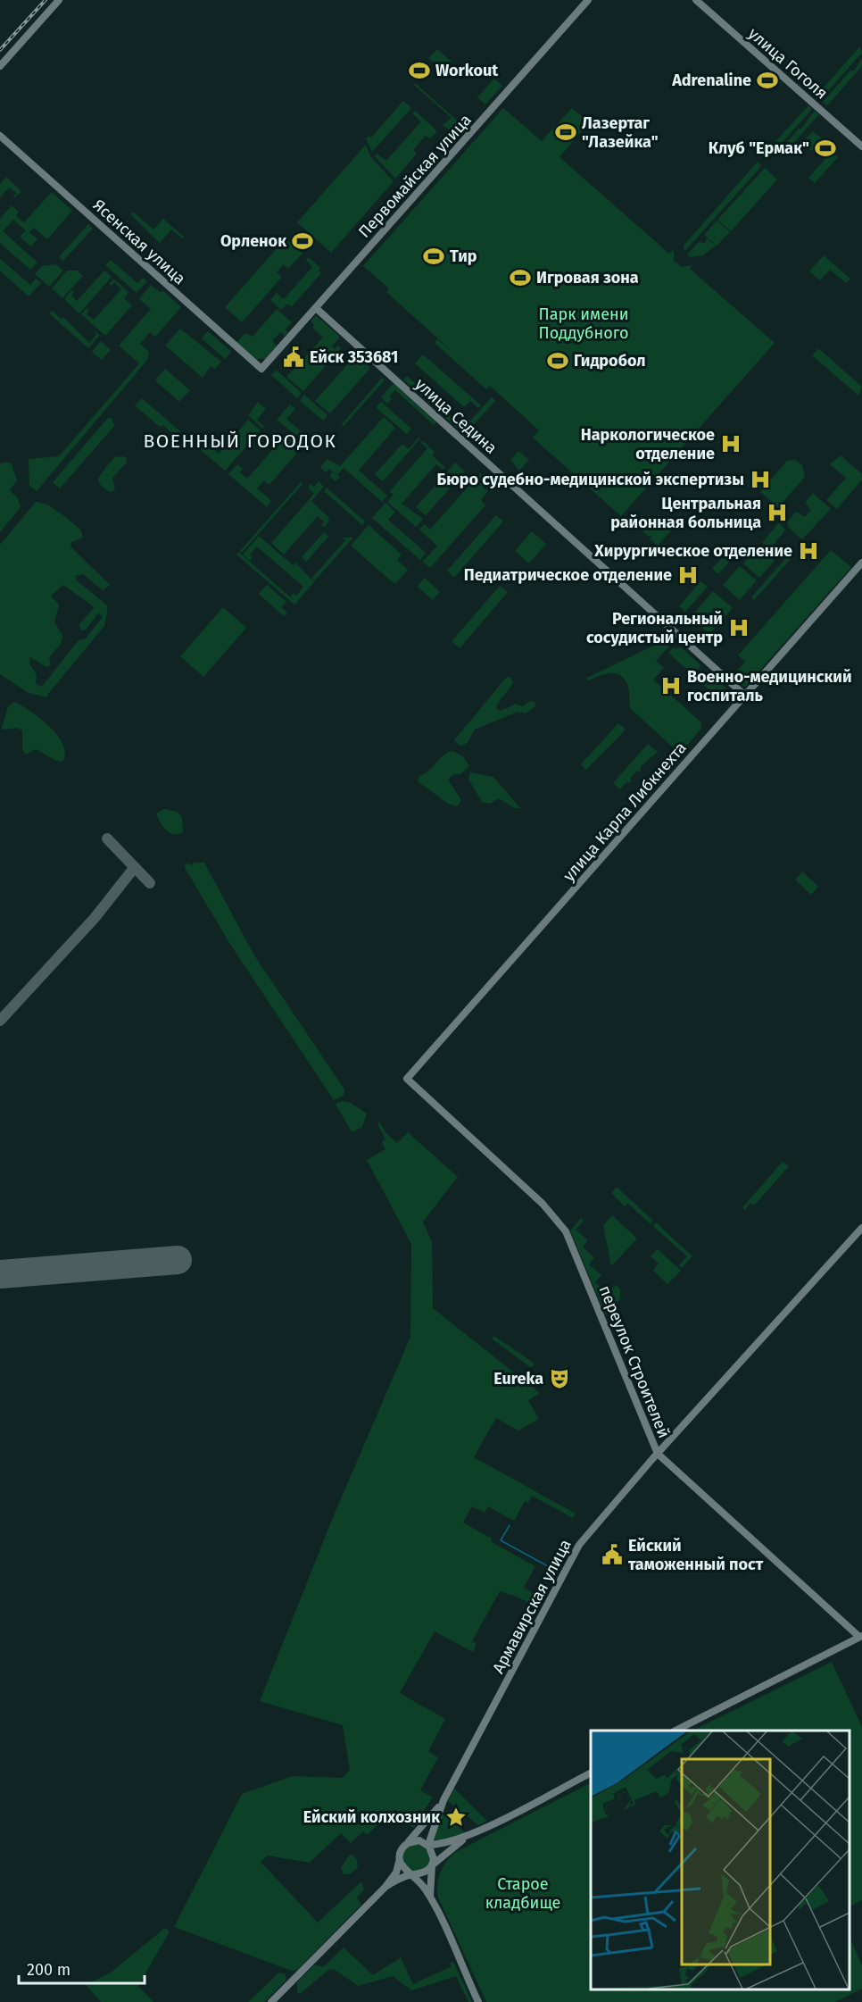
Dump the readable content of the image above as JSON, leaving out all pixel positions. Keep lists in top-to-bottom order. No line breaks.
{"streets":{"street":["улица Гоголя","Первомайская улица","Ясенская улица","улица Седина","улица Карла Либкнехта","переулок Строителей","Армавирская улица"]},"crossings":[["Первомайская улица","Ясенская улица"],["Первомайская улица","улица Седина"],["улица Седина","улица Карла Либкнехта"],["улица Карла Либкнехта","переулок Строителей"],["переулок Строителей","Армавирская улица"]],"districts":["ВОЕННЫЙ ГОРОДОК"],"parks":["Парк имени Поддубного","Старое кладбище"],"places":{"sports":["Workout","Аdrenaline","Лазертаг \"Лазейка\"","Клуб \"Ермак\"","Орленок","Тир","Игровая зона","Гидробол"],"public building":["Ейск 353681","Ейский таможенный пост"],"hospital":["Наркологическое отделение","Бюро судебно-медицинской экспертизы","Центральная районная больница","Хирургическое отделение","Педиатрическое отделение","Региональный сосудистый центр","Военно-медицинский госпиталь"],"theatre":["Eureka"],"place":["Ейский колхозник"]},"scale_bar":"200 m"}
